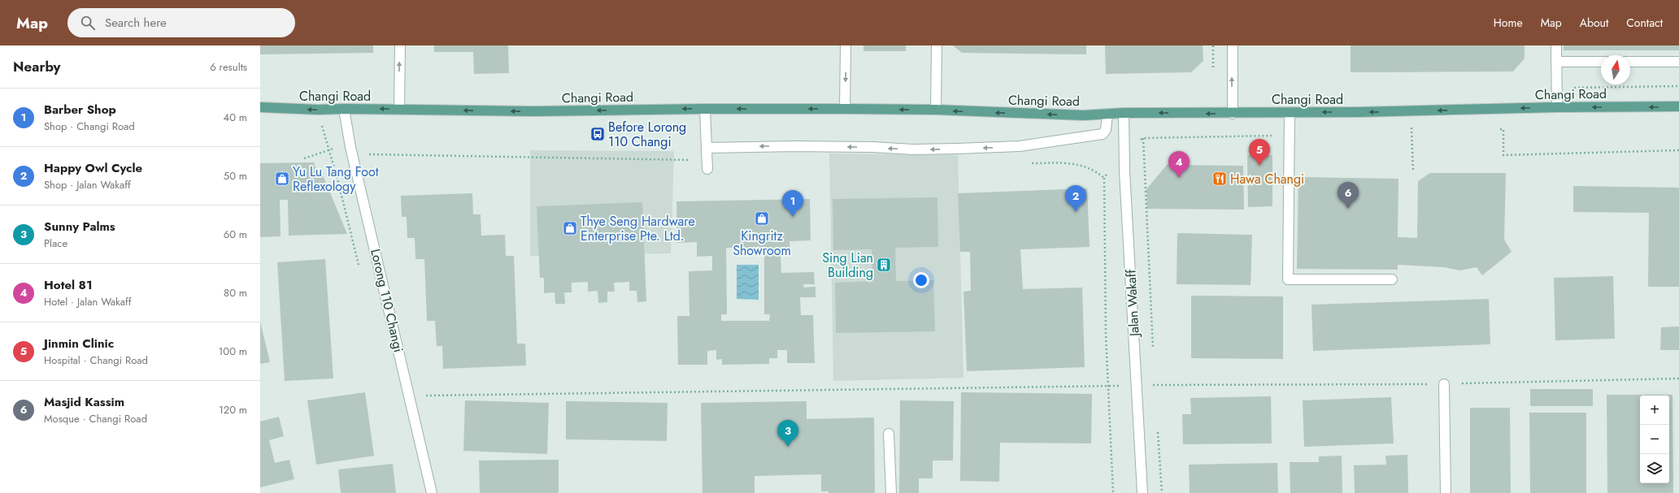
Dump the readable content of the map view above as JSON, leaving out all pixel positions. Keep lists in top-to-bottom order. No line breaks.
{"streets":{"main road":["Changi Road"],"street":["Lorong 110 Changi","Jalan Wakaff"]},"crossings":[["Changi Road","Lorong 110 Changi"],["Changi Road","Jalan Wakaff"]],"one_way":["Changi Road"],"places":{"bus stop":["Before Lorong 110 Changi"],"shop":["Yu Lu Tang Foot Reflexology","Kingritz Showroom","Thye Seng Hardware Enterprise Pte. Ltd."],"restaurant":["Hawa Changi"],"building":["Sing Lian Building"]},"north":"top","page":{"header":"Map","search":"Search here","nav":["Home","Map","About","Contact"],"heading":["Nearby","6 results"],"list":[{"mark":"1","name":"Barber Shop","note":"Shop · Changi Road","value":"40 m"},{"mark":"2","name":"Happy Owl Cycle","note":"Shop · Jalan Wakaff","value":"50 m"},{"mark":"3","name":"Sunny Palms","note":"Place","value":"60 m"},{"mark":"4","name":"Hotel 81","note":"Hotel · Jalan Wakaff","value":"80 m"},{"mark":"5","name":"Jinmin Clinic","note":"Hospital · Changi Road","value":"100 m"},{"mark":"6","name":"Masjid Kassim","note":"Mosque · Changi Road","value":"120 m"}],"pins":["5","4","6","2","1","3"],"map_buttons":["+","−"]}}
